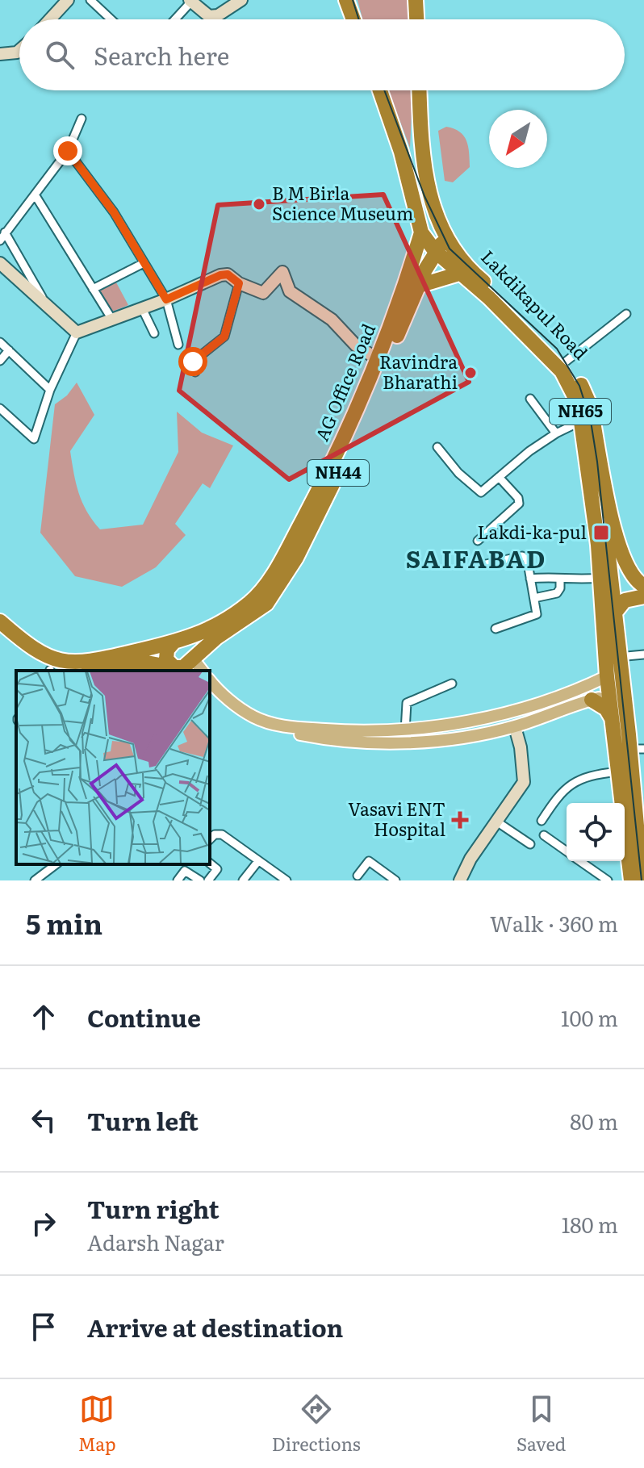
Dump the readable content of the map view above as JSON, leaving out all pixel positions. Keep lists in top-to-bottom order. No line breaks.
{"streets":{"highway":["Lakdikapul Road","AG Office Road","NH65","NH44"]},"crossings":[["Lakdikapul Road","AG Office Road"],["Lakdikapul Road","NH65"],["Lakdikapul Road","NH44"],["AG Office Road","NH65"],["AG Office Road","NH44"],["NH65","NH44"]],"districts":["SAIFABAD"],"places":{"other":["B M Birla Science Museum","Ravindra Bharathi"],"transit":["Lakdi-ka-pul"],"health":["Vasavi ENT Hospital"]},"north":"bottom left","page":{"search":"Search here","heading":["5 min","Walk · 360 m"],"list":[["Continue","100 m"],["Turn left","80 m"],["Turn right","Adarsh Nagar","180 m"],"Arrive at destination"],"nav":["Map","Directions","Saved"]}}
